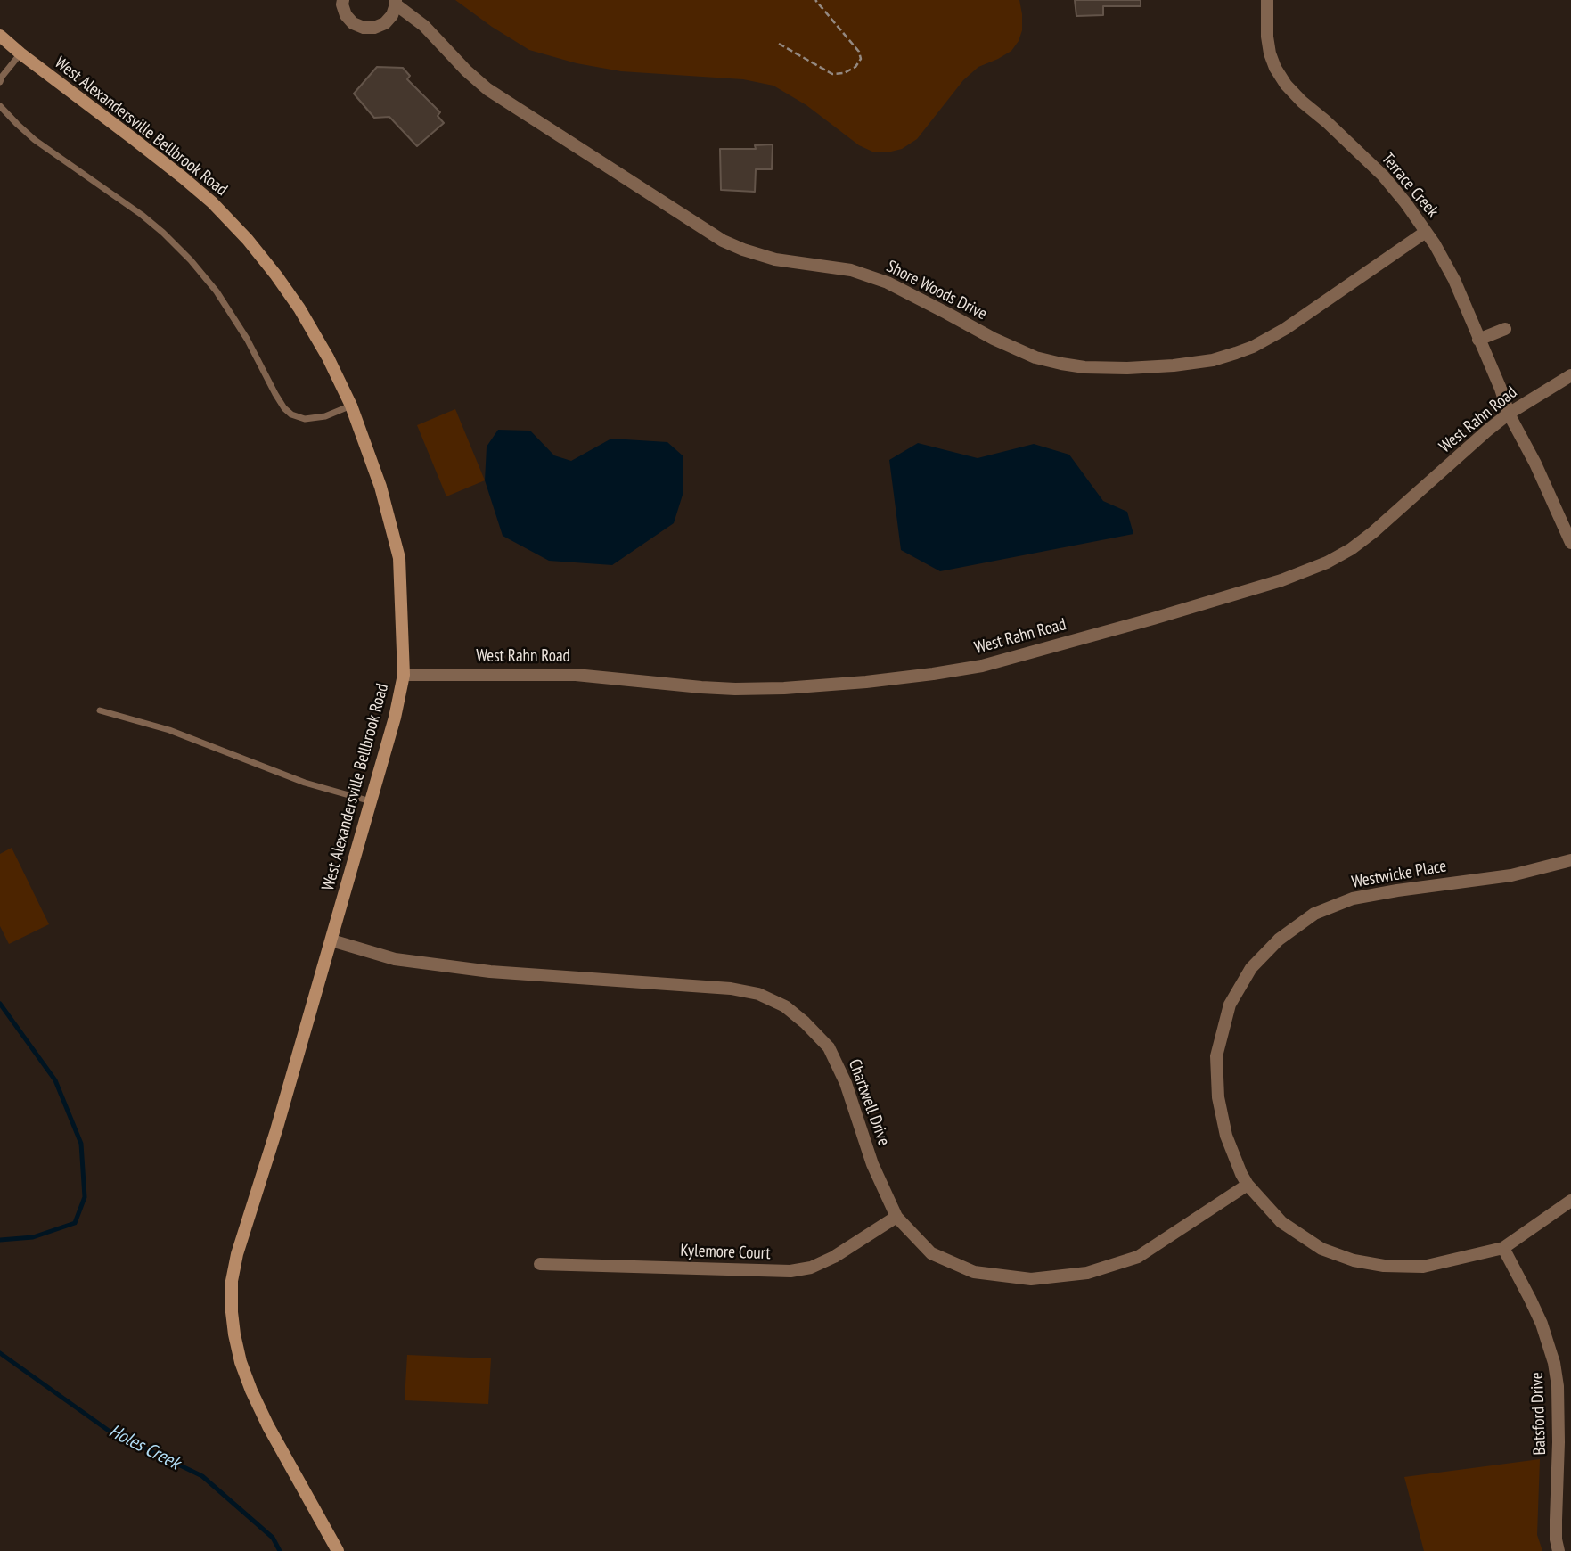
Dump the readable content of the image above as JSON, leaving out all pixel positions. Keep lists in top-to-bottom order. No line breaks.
{"streets":{"main road":["West Alexandersville Bellbrook Road"],"street":["Terrace Creek","Shore Woods Drive","West Rahn Road","Westwicke Place","Chartwell Drive","Kylemore Court","Batsford Drive"]},"crossings":[["West Alexandersville Bellbrook Road","West Rahn Road"],["West Alexandersville Bellbrook Road","Chartwell Drive"],["Terrace Creek","Shore Woods Drive"],["Terrace Creek","West Rahn Road"],["Westwicke Place","Chartwell Drive"],["Westwicke Place","Batsford Drive"],["Chartwell Drive","Kylemore Court"]],"water":["Holes Creek"]}
